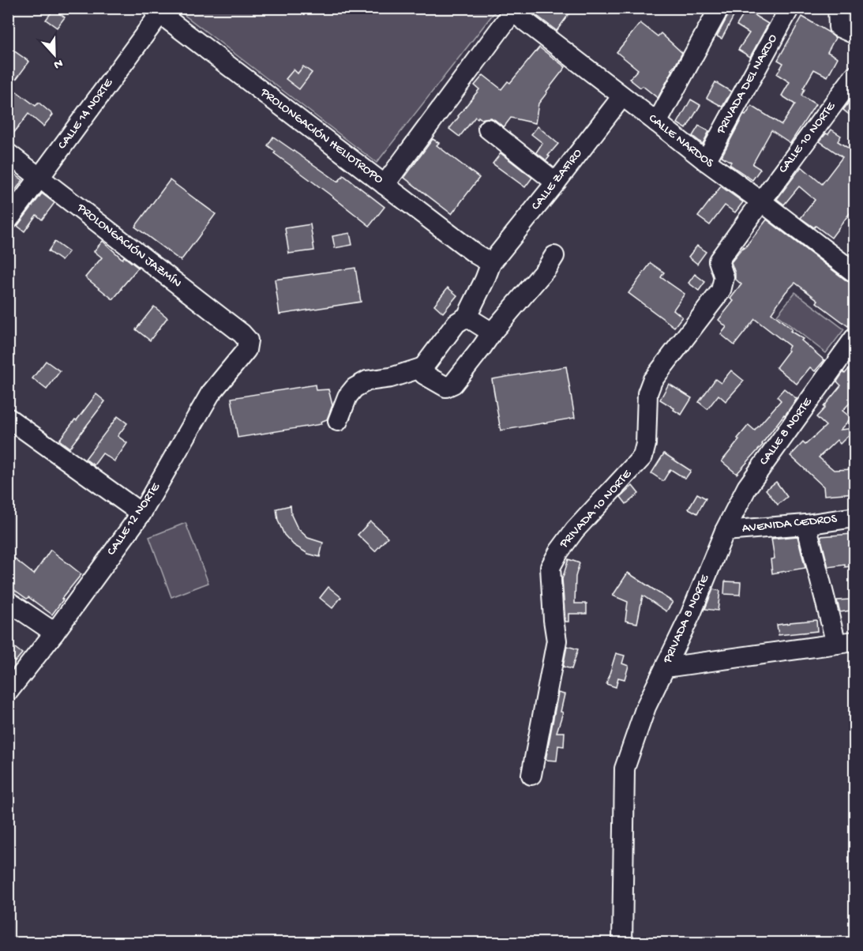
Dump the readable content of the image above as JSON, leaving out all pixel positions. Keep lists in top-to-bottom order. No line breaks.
{"streets":{"street":["PRIVADA DEL NARDO","CALLE 14 NORTE","PROLONGACIÓN HELIOTROPO","CALLE 10 NORTE","CALLE NARDOS","CALLE ZAFIRO","PROLONGACIÓN JAZMÍN","CALLE 8 NORTE","PRIVADA 10 NORTE","CALLE 12 NORTE","AVENIDA CEDROS","PRIVADA 8 NORTE"]},"crossings":[["PRIVADA DEL NARDO","CALLE NARDOS"],["CALLE 14 NORTE","PROLONGACIÓN HELIOTROPO"],["CALLE 14 NORTE","PROLONGACIÓN JAZMÍN"],["PROLONGACIÓN HELIOTROPO","CALLE ZAFIRO"],["CALLE 10 NORTE","CALLE NARDOS"],["CALLE 10 NORTE","PRIVADA 10 NORTE"],["CALLE NARDOS","CALLE ZAFIRO"],["PROLONGACIÓN JAZMÍN","CALLE 12 NORTE"],["CALLE 8 NORTE","AVENIDA CEDROS"],["CALLE 8 NORTE","PRIVADA 8 NORTE"],["AVENIDA CEDROS","PRIVADA 8 NORTE"]],"north":"bottom"}
